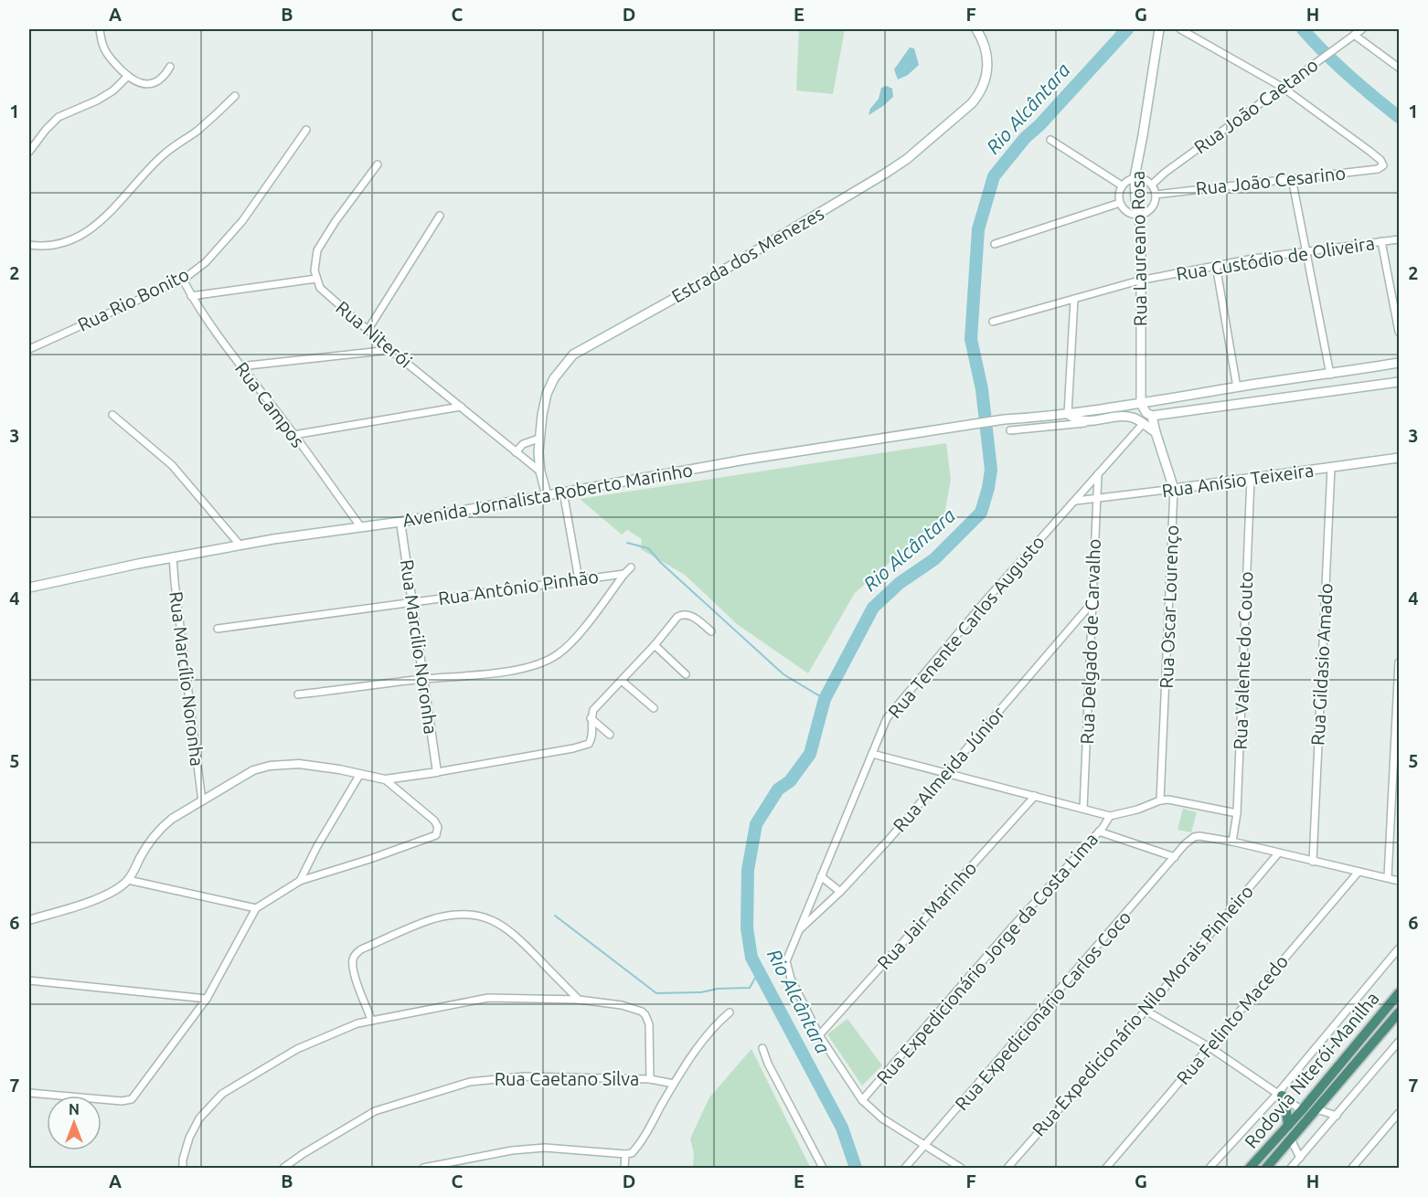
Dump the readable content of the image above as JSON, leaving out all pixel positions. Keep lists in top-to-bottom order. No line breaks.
{"streets":{"highway":["Rodovia Niterói-Manilha"],"main road":["Rua Laureano Rosa","Estrada dos Menezes","Rua Anísio Teixeira","Avenida Jornalista Roberto Marinho","Rua Oscar Lourenço"],"street":["Rua João Caetano","Rua João Cesarino","Rua Custódio de Oliveira","Rua Rio Bonito","Rua Niterói","Rua Campos","Rua Antônio Pinhão","Rua Tenente Carlos Augusto","Rua Delgado de Carvalho","Rua Marcilio Noronha","Rua Valente do Couto","Rua Gildasio Amado","Rua Marcílio Noronha","Rua Almeida Júnior","Rua Jair Marinho","Rua Expedicionário Jorge da Costa Lima","Rua Expedicionário Carlos Coco","Rua Expedicionário Nilo Morais Pinheiro","Rua Felinto Macedo","Rua Caetano Silva"]},"crossings":[["Rua João Caetano","Rua João Cesarino"],["Rua Laureano Rosa","Rua Custódio de Oliveira"],["Rua Laureano Rosa","Avenida Jornalista Roberto Marinho"],["Estrada dos Menezes","Rua Niterói"],["Estrada dos Menezes","Avenida Jornalista Roberto Marinho"],["Rua Rio Bonito","Rua Campos"],["Rua Campos","Avenida Jornalista Roberto Marinho"],["Rua Anísio Teixeira","Rua Oscar Lourenço"],["Rua Anísio Teixeira","Rua Tenente Carlos Augusto"],["Rua Anísio Teixeira","Rua Delgado de Carvalho"],["Rua Anísio Teixeira","Rua Valente do Couto"],["Rua Anísio Teixeira","Rua Gildasio Amado"],["Avenida Jornalista Roberto Marinho","Rua Oscar Lourenço"],["Avenida Jornalista Roberto Marinho","Rua Tenente Carlos Augusto"],["Avenida Jornalista Roberto Marinho","Rua Marcilio Noronha"],["Avenida Jornalista Roberto Marinho","Rua Marcílio Noronha"],["Rua Antônio Pinhão","Rua Marcilio Noronha"],["Rua Tenente Carlos Augusto","Rua Delgado de Carvalho"],["Rua Tenente Carlos Augusto","Rua Almeida Júnior"],["Rua Tenente Carlos Augusto","Rua Jair Marinho"],["Rua Tenente Carlos Augusto","Rua Expedicionário Jorge da Costa Lima"],["Rua Tenente Carlos Augusto","Rua Expedicionário Carlos Coco"],["Rua Delgado de Carvalho","Rua Almeida Júnior"],["Rua Valente do Couto","Rua Expedicionário Carlos Coco"]],"water":["Rio Alcântara"],"north":"top","grid":{"columns":["A","B","C","D","E","F","G","H"],"rows":["1","2","3","4","5","6","7"]}}
